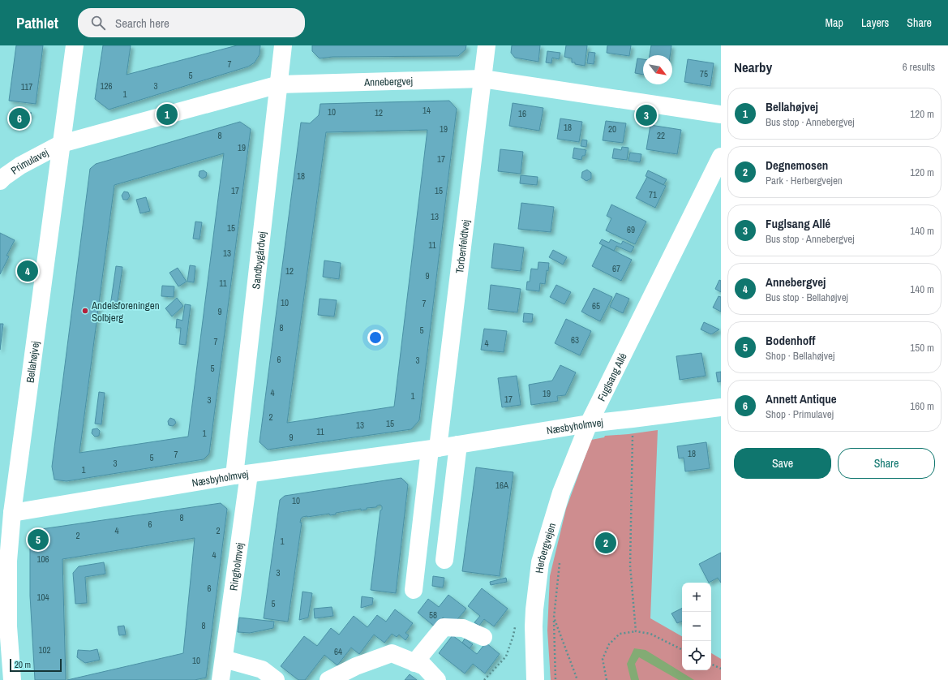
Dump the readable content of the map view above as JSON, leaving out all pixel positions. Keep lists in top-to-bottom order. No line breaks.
{"streets":{"street":["Annebergvej","Primulavej","Torbenfeldtvej","Sandbygårdvej","Bellahøjvej","Fuglsang Allé","Næsbyholmvej","Herbergvejen","Ringholmvej"]},"crossings":[["Annebergvej","Primulavej"],["Annebergvej","Torbenfeldtvej"],["Annebergvej","Sandbygårdvej"],["Annebergvej","Bellahøjvej"],["Primulavej","Bellahøjvej"],["Torbenfeldtvej","Næsbyholmvej"],["Sandbygårdvej","Næsbyholmvej"],["Sandbygårdvej","Ringholmvej"],["Bellahøjvej","Næsbyholmvej"],["Fuglsang Allé","Næsbyholmvej"],["Fuglsang Allé","Herbergvejen"],["Næsbyholmvej","Herbergvejen"],["Næsbyholmvej","Ringholmvej"]],"places":["Andelsforeningen Solbjerg"],"house_numbers":["7","75","5","126","3","117","1","14","10","12","16","18","19","20","8","22","19","17","18","17","15","71","13","15","69","11","13","67","12","9","11","10","7","65","9","8","5","63","7","4","6","3","5","4","19","1","17","3","2","15","13","11","1","9","18","7","5","3","1","16A","10","8","6","4","2","2","1","4","106","3","6","104","5","58","8","102","64","10"],"scale_bar":"20 m","north":"bottom right","page":{"header":"Pathlet","search":"Search here","nav":["Map","Layers","Share"],"heading":["Nearby","6 results"],"list":[{"mark":"1","name":"Bellahøjvej","note":"Bus stop · Annebergvej","value":"120 m"},{"mark":"2","name":"Degnemosen","note":"Park · Herbergvejen","value":"120 m"},{"mark":"3","name":"Fuglsang Allé","note":"Bus stop · Annebergvej","value":"140 m"},{"mark":"4","name":"Annebergvej","note":"Bus stop · Bellahøjvej","value":"140 m"},{"mark":"5","name":"Bodenhoff","note":"Shop · Bellahøjvej","value":"150 m"},{"mark":"6","name":"Annett Antique","note":"Shop · Primulavej","value":"160 m"}],"pins":["1","3","6","4","5","2"],"buttons":["Save","Share"],"map_buttons":["+","−"],"scale":"20 m"}}
